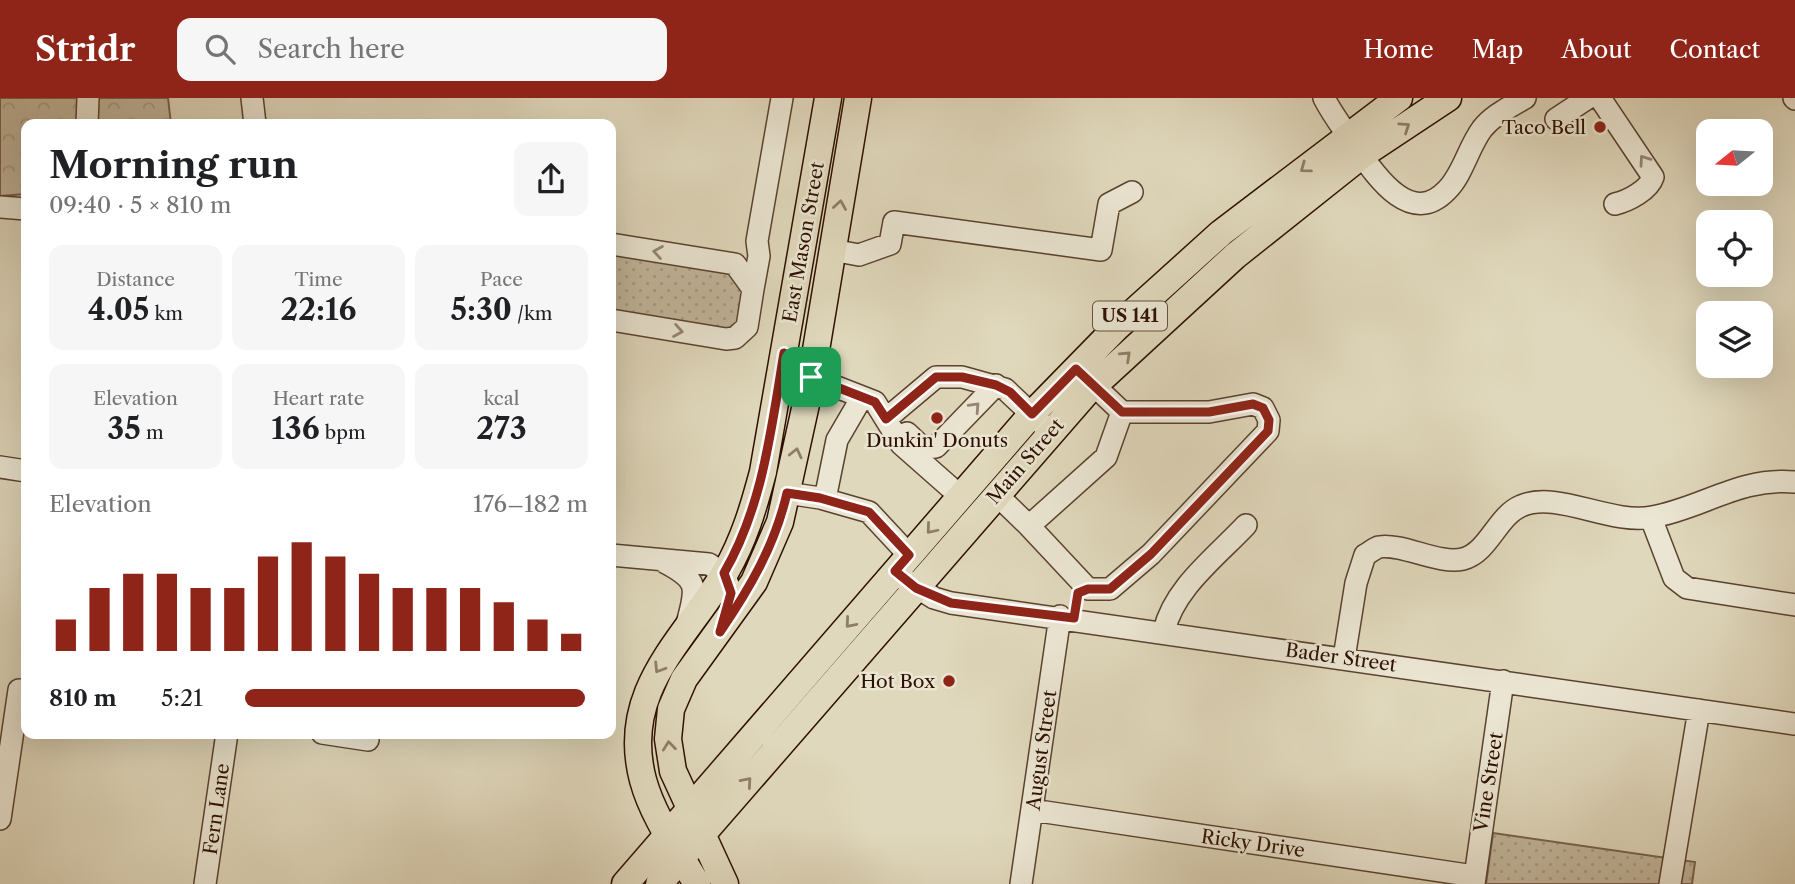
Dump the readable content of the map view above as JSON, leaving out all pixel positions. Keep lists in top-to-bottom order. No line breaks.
{"streets":{"main road":["East Mason Street","US 141","Main Street"],"street":["Bader Street","August Street","Vine Street","Fern Lane","Ricky Drive"]},"crossings":[["East Mason Street","Main Street"],["East Mason Street","Bader Street"],["Main Street","Bader Street"],["Bader Street","August Street"],["Bader Street","Vine Street"],["August Street","Ricky Drive"],["Vine Street","Ricky Drive"]],"places":["Taco Bell","Dunkin' Donuts","Hot Box"],"north":"left","page":{"header":"Stridr","search":"Search here","nav":["Home","Map","About","Contact"],"heading":["Morning run","09:40 · 5 × 810 m"],"stats":[["Distance","4.05 km"],["Time","22:16"],["Pace","5:30 /km"],["Elevation","35 m"],["Heart rate","136 bpm"],["kcal","273"]],"chart":["Elevation","176–182 m"],"list":[{"name":"810 m","note":"5:21"}]}}
